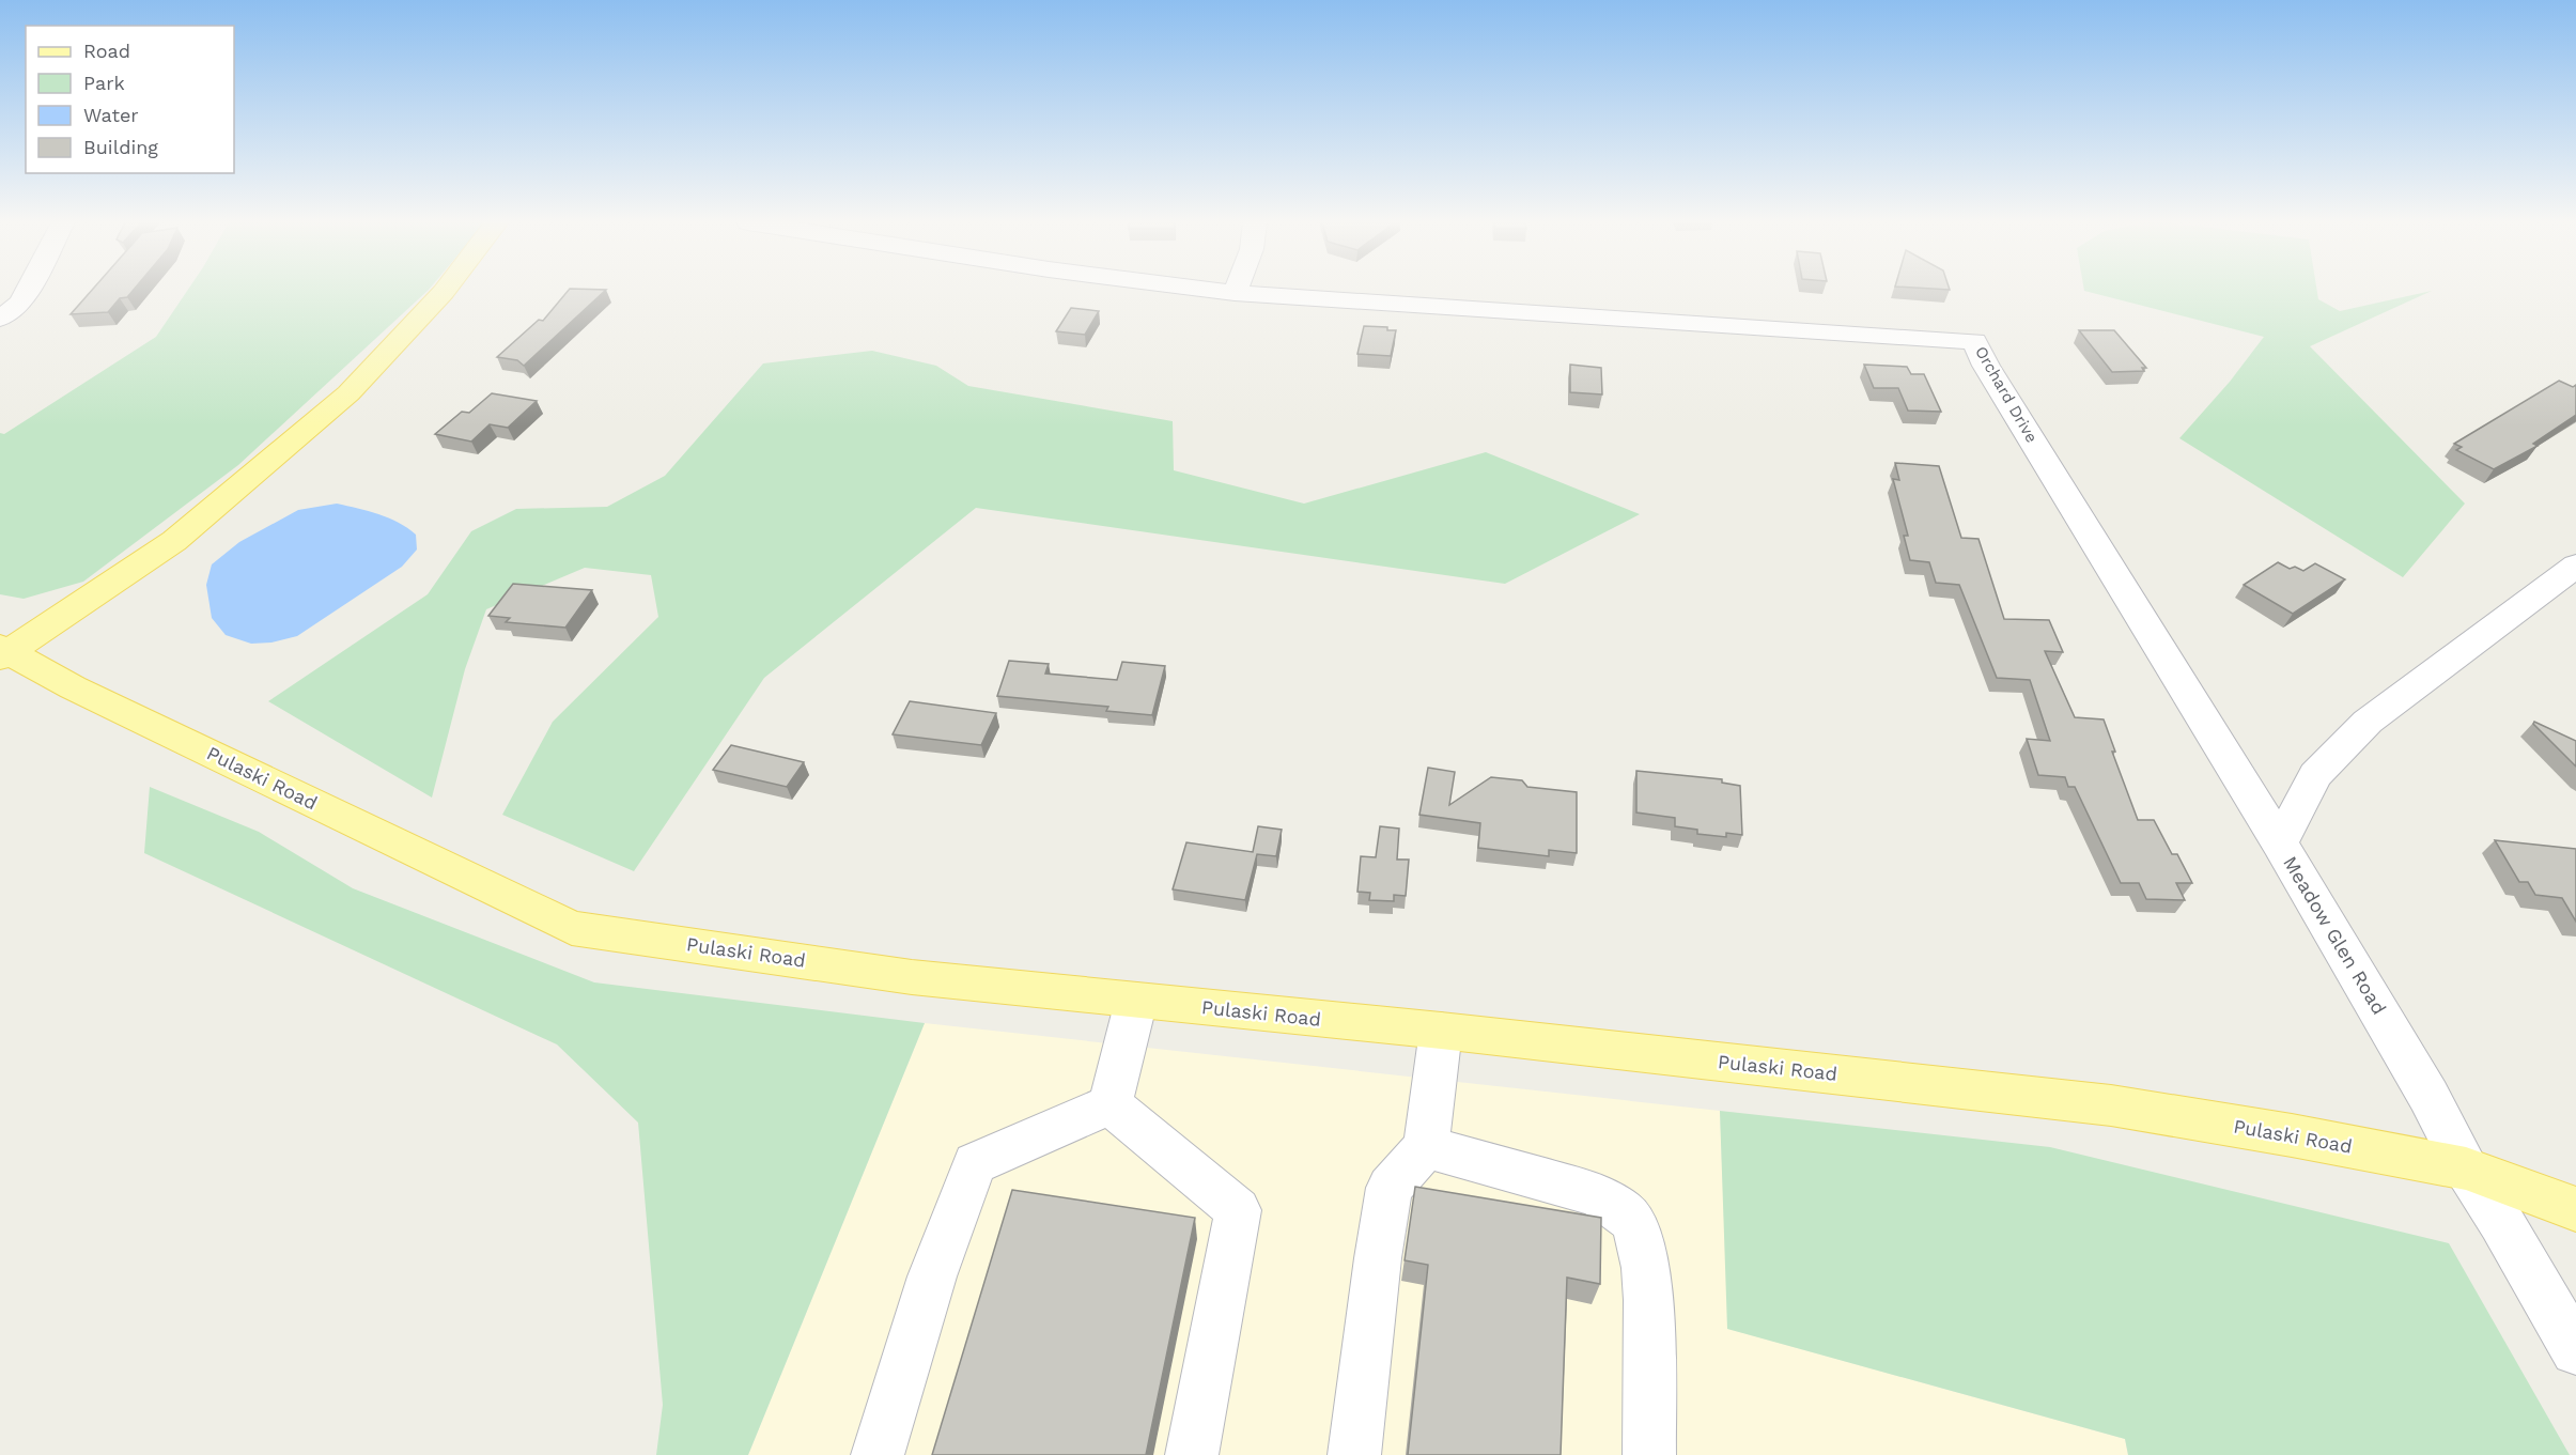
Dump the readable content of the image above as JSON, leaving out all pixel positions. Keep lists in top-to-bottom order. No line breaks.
{"streets":{"main road":["Pulaski Road"],"street":["Orchard Drive","Meadow Glen Road"]},"crossings":[["Orchard Drive","Meadow Glen Road"],["Pulaski Road","Meadow Glen Road"]],"legend":["Road","Park","Water","Building"]}
